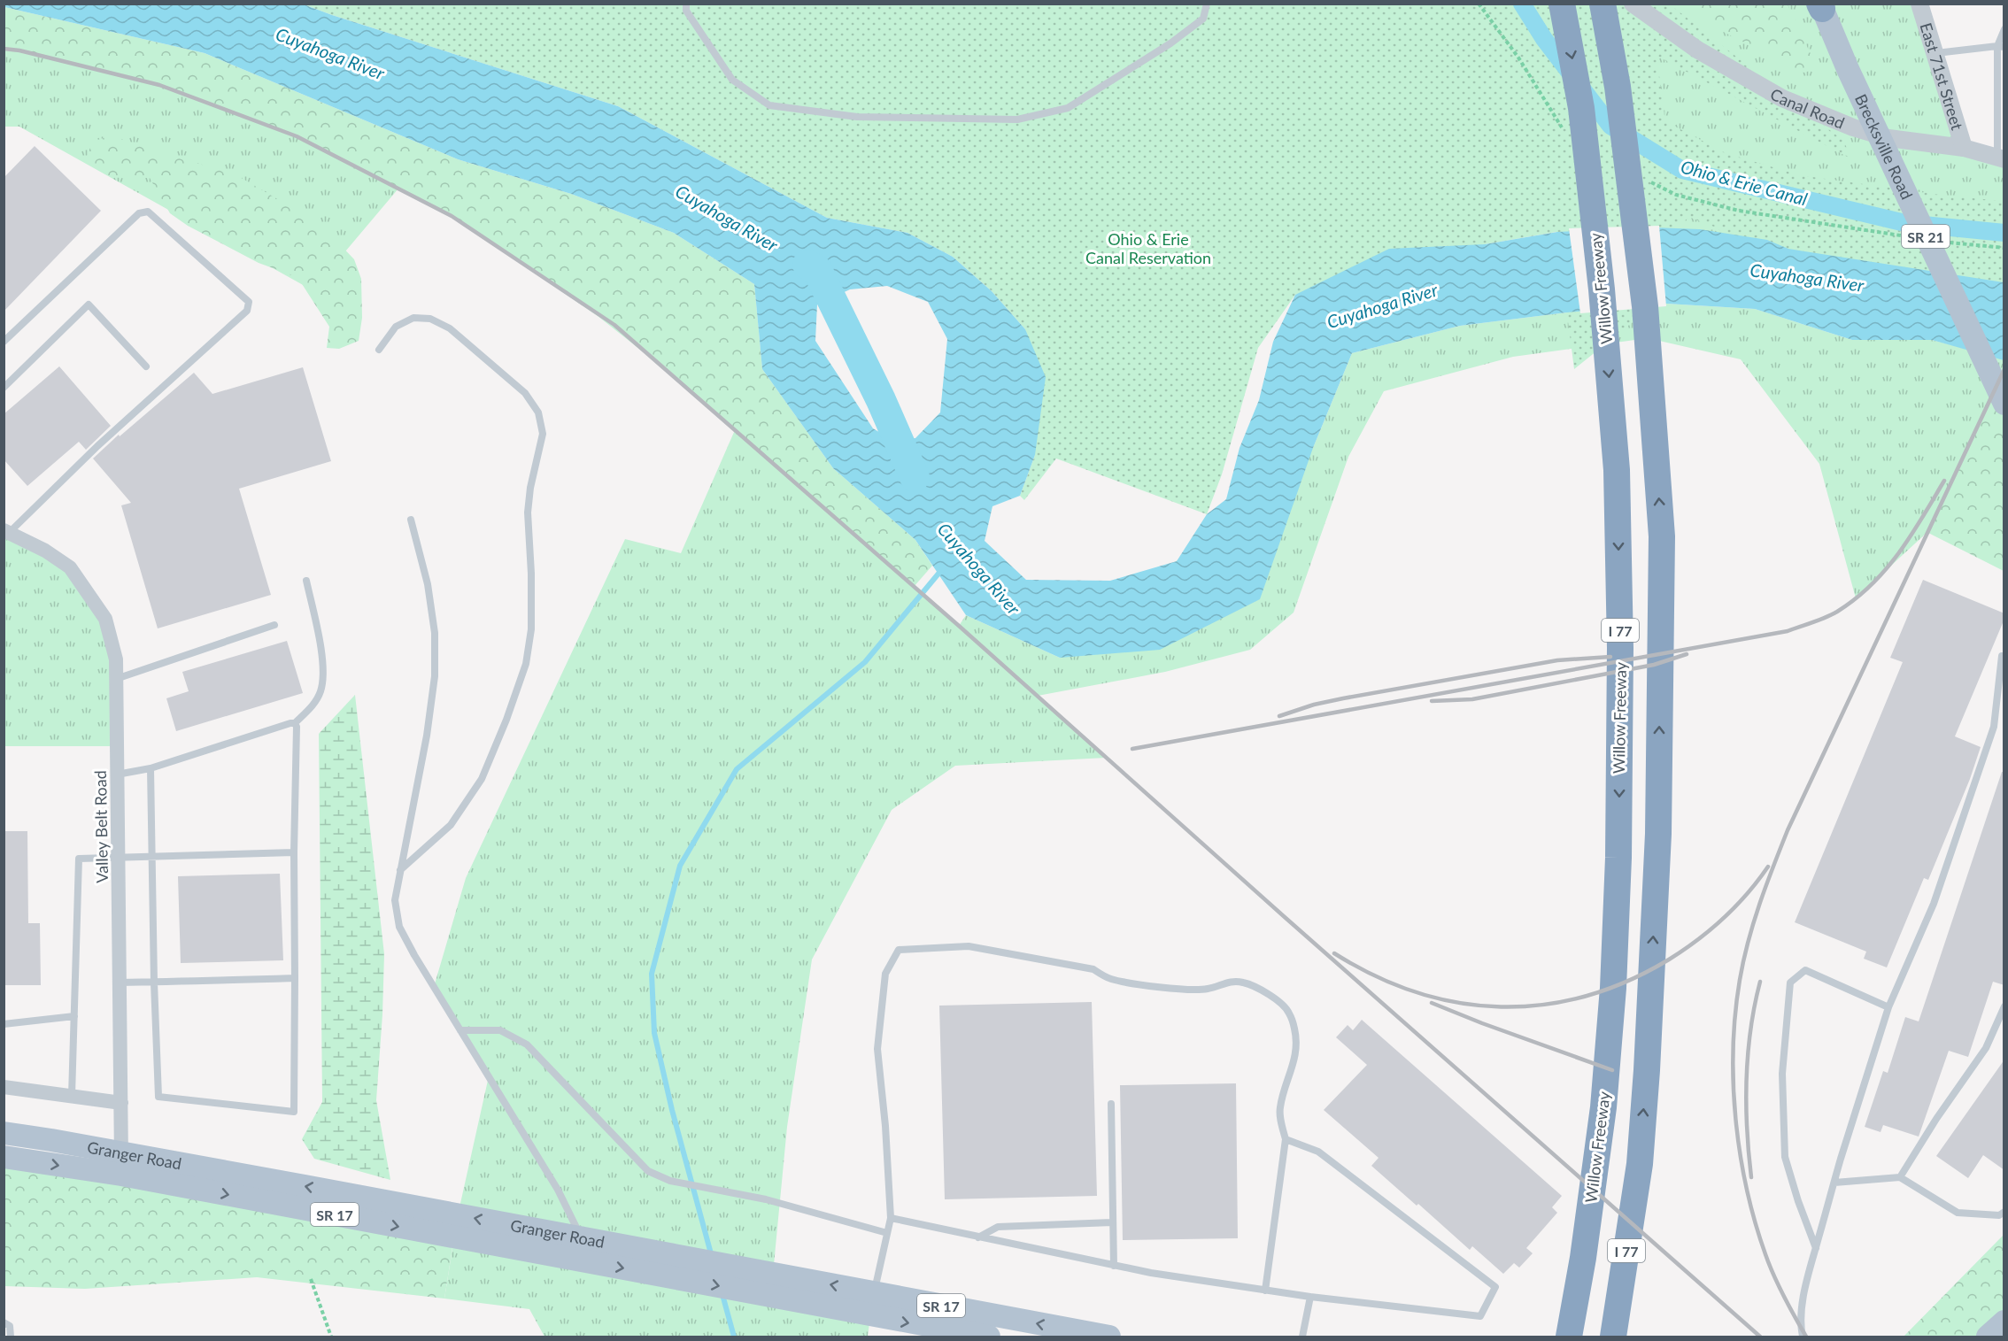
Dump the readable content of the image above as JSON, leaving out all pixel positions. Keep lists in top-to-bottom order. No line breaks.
{"streets":{"highway":["Willow Freeway","I 77"],"main road":["Brecksville Road","SR 21","Granger Road","SR 17"],"street":["East 71st Street","Canal Road","Valley Belt Road"]},"crossings":[["East 71st Street","Canal Road"],["Valley Belt Road","Granger Road"]],"water":["Cuyahoga River","Ohio & Erie Canal"],"parks":["Ohio & Erie Canal Reservation"]}
